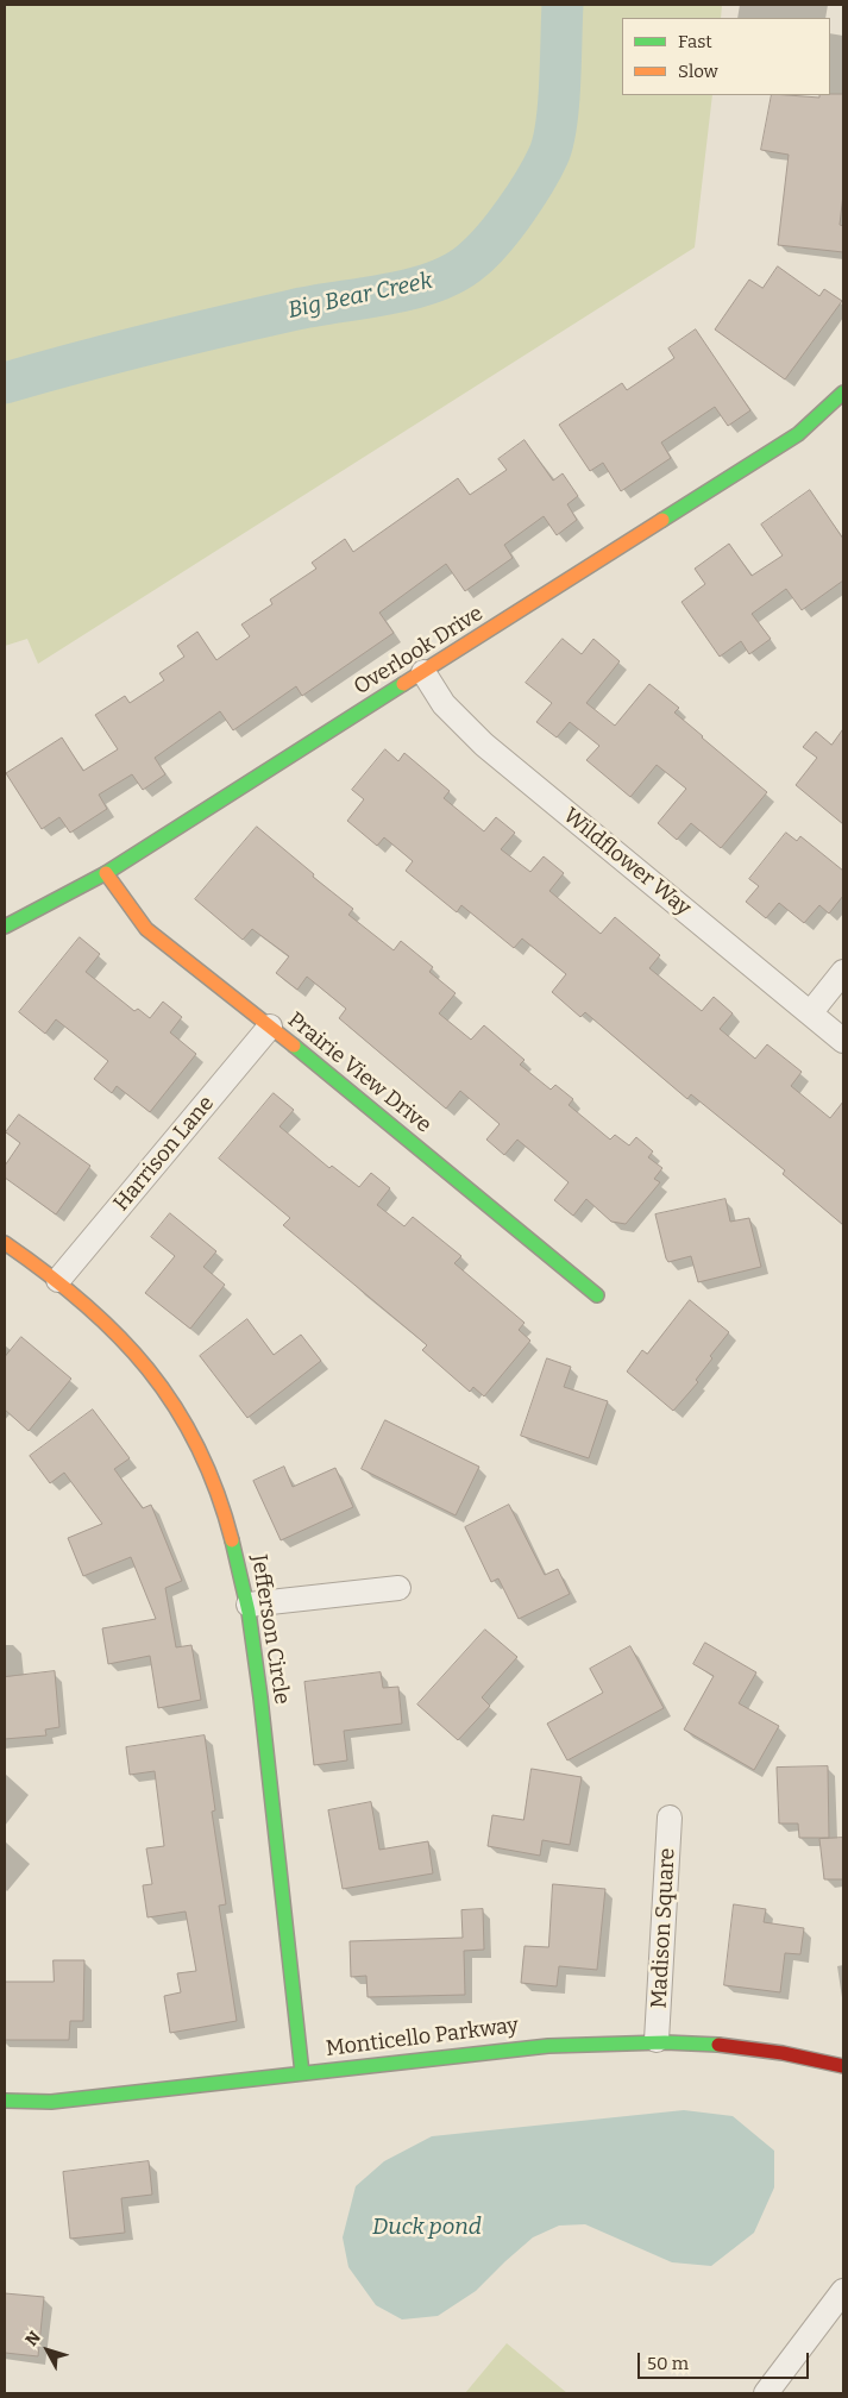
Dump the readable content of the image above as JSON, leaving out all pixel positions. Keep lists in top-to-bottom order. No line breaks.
{"streets":{"street":["Overlook Drive","Wildflower Way","Prairie View Drive","Harrison Lane","Jefferson Circle","Madison Square","Monticello Parkway"]},"crossings":[["Overlook Drive","Wildflower Way"],["Overlook Drive","Prairie View Drive"],["Prairie View Drive","Harrison Lane"],["Harrison Lane","Jefferson Circle"],["Jefferson Circle","Monticello Parkway"],["Madison Square","Monticello Parkway"]],"water":["Big Bear Creek","Duck pond"],"legend":["Fast","Slow"],"scale_bar":"50 m","north":"top left"}
